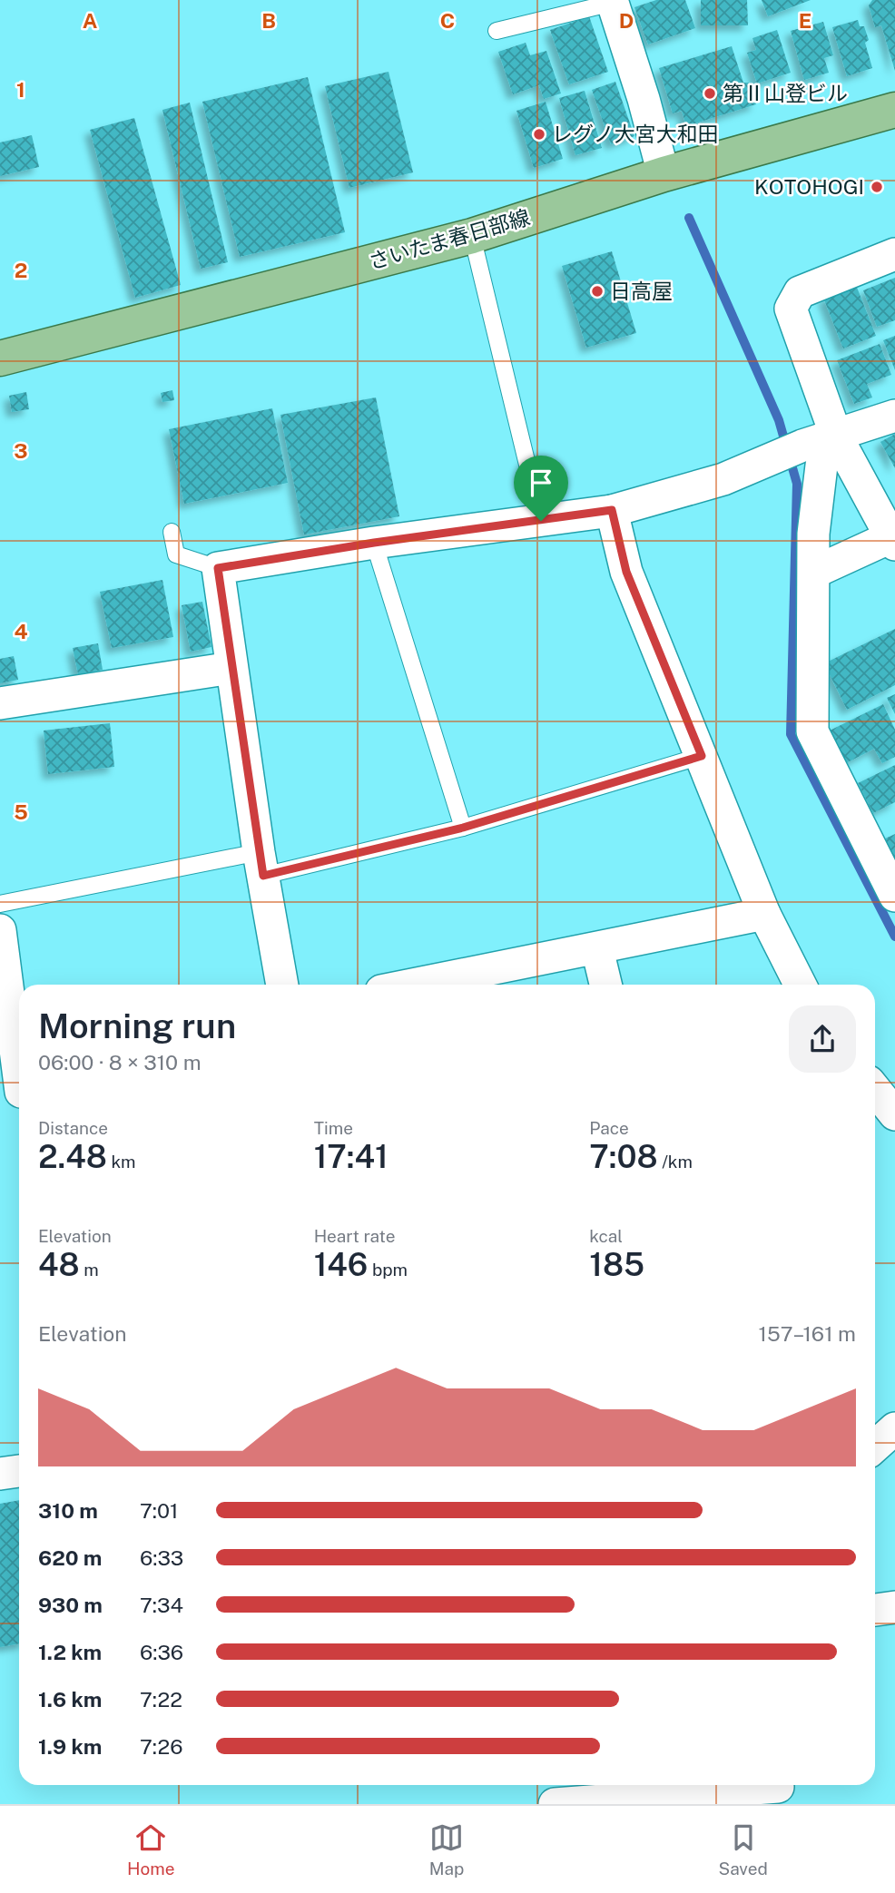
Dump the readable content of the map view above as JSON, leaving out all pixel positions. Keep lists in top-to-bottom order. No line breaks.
{"streets":{"main road":["さいたま春日部線"]},"places":["第Ⅱ山登ビル","レグノ大宮大和田","KOTOHOGI","日高屋"],"page":{"heading":["Morning run","06:00 · 8 × 310 m"],"stats":[["Distance","2.48 km"],["Time","17:41"],["Pace","7:08 /km"],["Elevation","48 m"],["Heart rate","146 bpm"],["kcal","185"]],"chart":["Elevation","157–161 m"],"list":[{"name":"310 m","note":"7:01"},{"name":"620 m","note":"6:33"},{"name":"930 m","note":"7:34"},{"name":"1.2 km","note":"6:36"},{"name":"1.6 km","note":"7:22"},{"name":"1.9 km","note":"7:26"}],"tabs":["Home","Map","Saved"]},"grid":{"columns":["A","B","C","D","E"],"rows":["1","2","3","4","5"]}}
